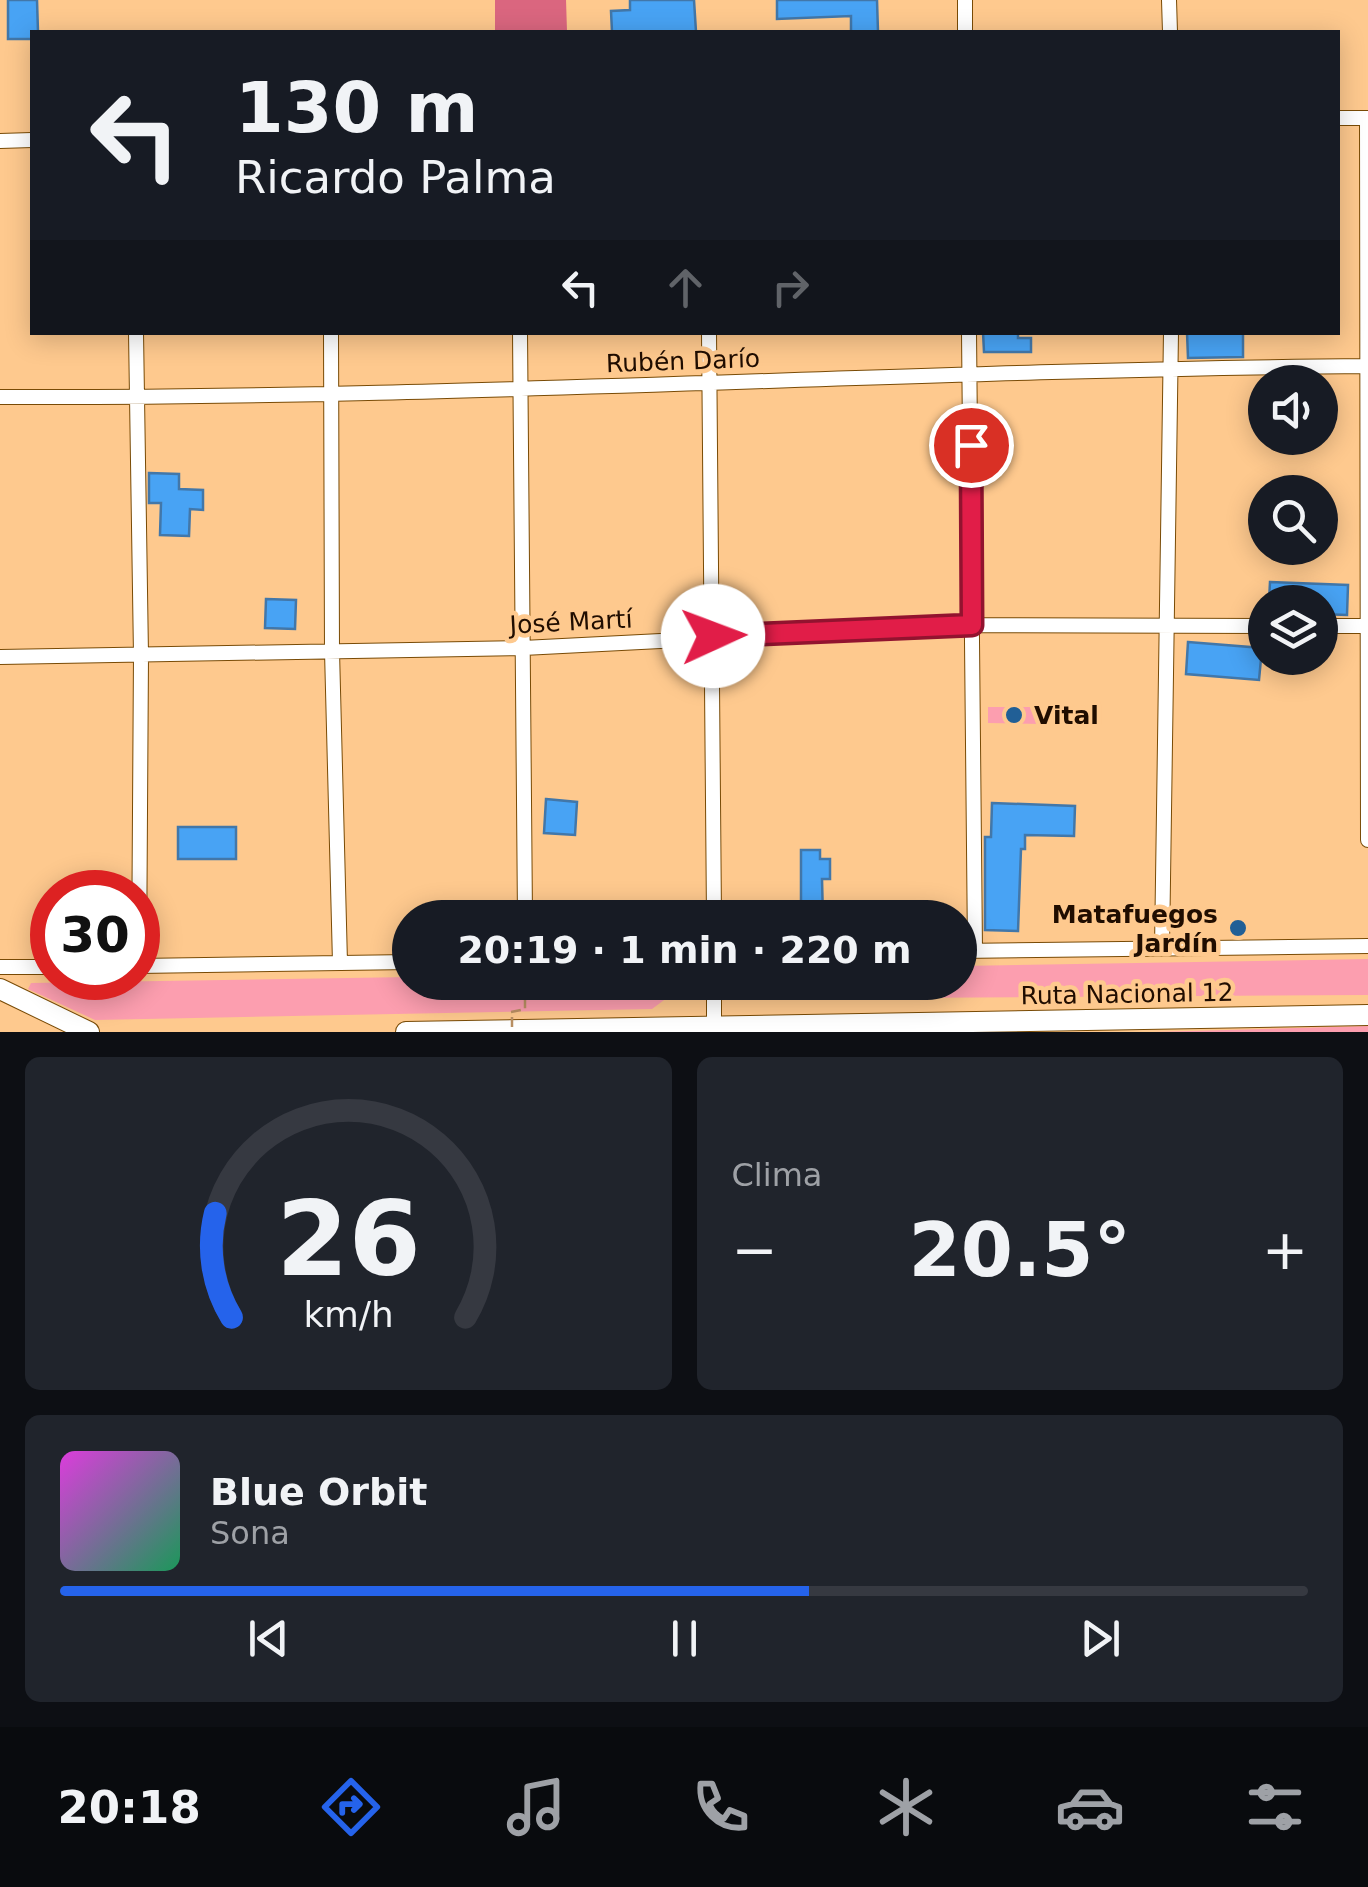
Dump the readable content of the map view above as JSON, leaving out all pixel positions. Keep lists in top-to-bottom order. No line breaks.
{"streets":{"highway":["Ruta Nacional 12"],"street":["Rubén Darío","José Martí"]},"places":["Vital","Matafuegos Jardín"],"page":{"turn":["130 m","Ricardo Palma"],"limit":"30","trip":"20:19 · 1 min · 220 m","tile":"Clima","heat":["−","20.5°","+"],"song":["Blue Orbit","Sona"],"tabs":"20:18","gauge":["26","km/h"]}}
